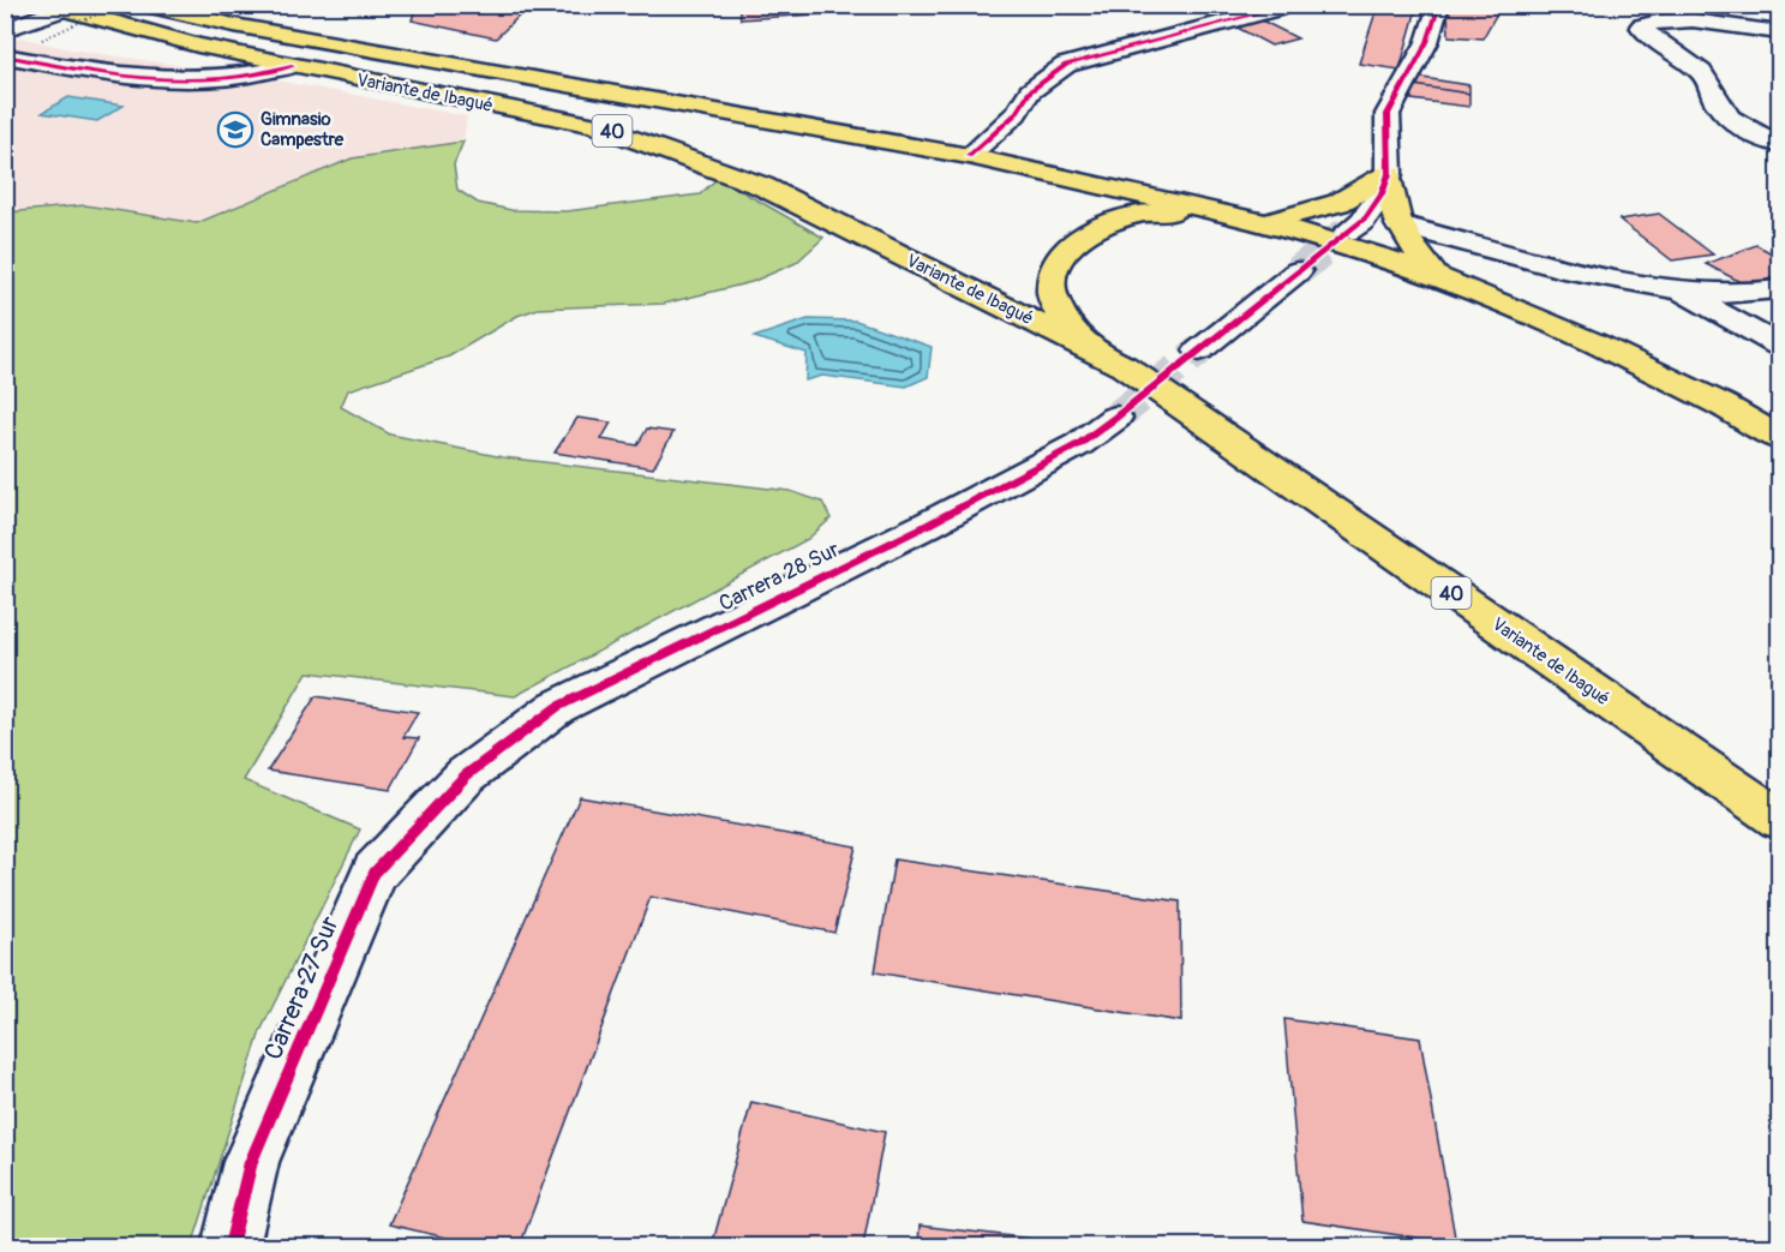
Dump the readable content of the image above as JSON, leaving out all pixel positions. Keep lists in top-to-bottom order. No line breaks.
{"streets":{"highway":["Variante de Ibagué","40"],"street":["Carrera 28 Sur","Carrera 27 Sur"]},"crossings":[["Carrera 28 Sur","Carrera 27 Sur"]],"places":{"school or university":["Gimnasio Campestre"]}}
